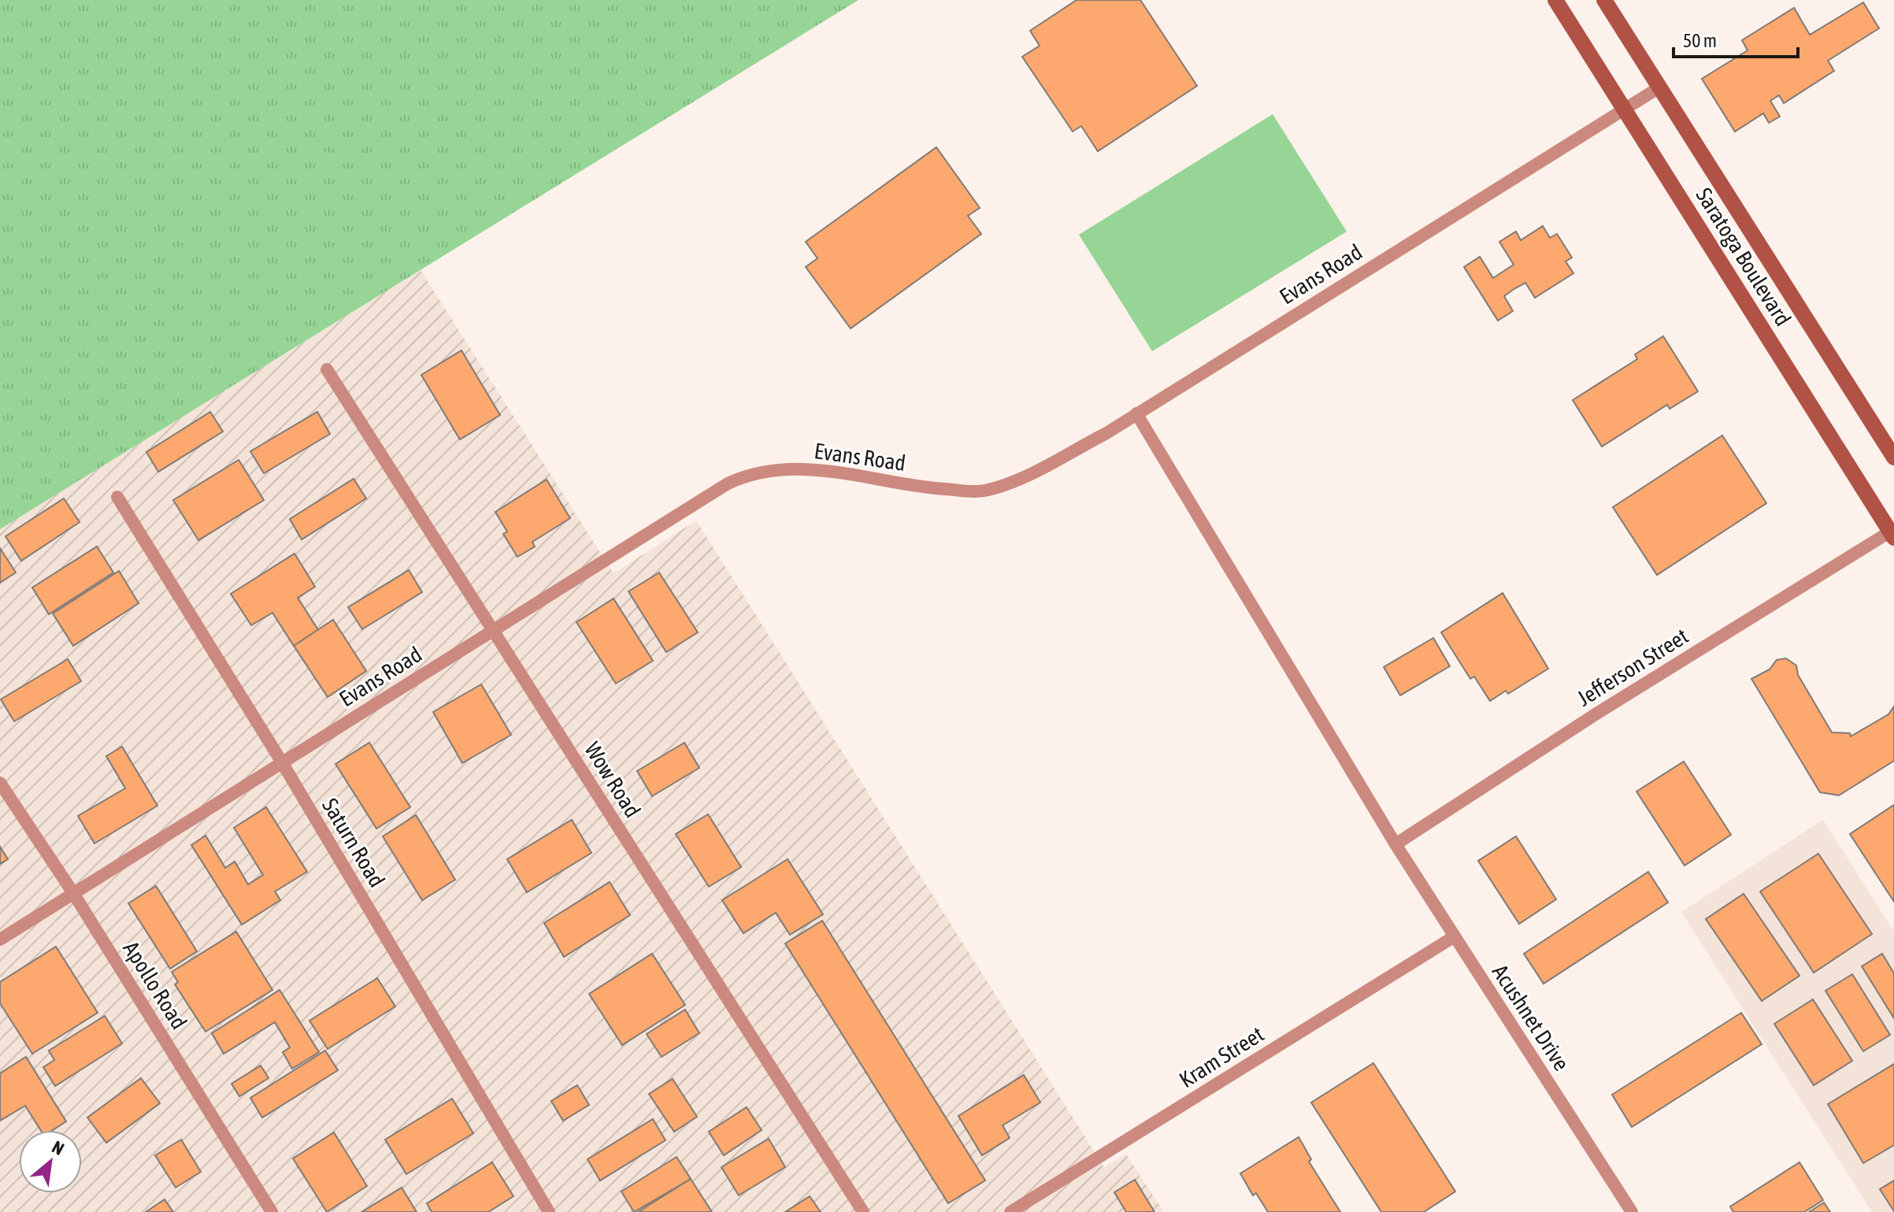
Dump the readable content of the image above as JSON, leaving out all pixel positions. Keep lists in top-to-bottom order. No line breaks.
{"streets":{"main road":["Saratoga Boulevard"],"street":["Evans Road","Jefferson Street","Wow Road","Saturn Road","Apollo Road","Acushnet Drive","Kram Street"]},"crossings":[["Saratoga Boulevard","Evans Road"],["Saratoga Boulevard","Jefferson Street"],["Evans Road","Wow Road"],["Evans Road","Saturn Road"],["Evans Road","Apollo Road"],["Evans Road","Acushnet Drive"],["Jefferson Street","Acushnet Drive"],["Acushnet Drive","Kram Street"]],"scale_bar":"50 m","north":"top right"}
